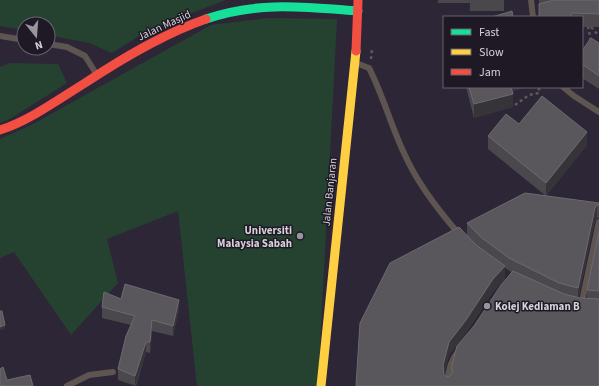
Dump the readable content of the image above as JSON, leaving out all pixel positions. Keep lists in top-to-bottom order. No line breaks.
{"streets":{"street":["Jalan Masjid","Jalan Banjaran"]},"crossings":[["Jalan Masjid","Jalan Banjaran"]],"places":["Universiti Malaysia Sabah","Kolej Kediaman B"],"legend":["Fast","Slow","Jam"],"north":"bottom"}
